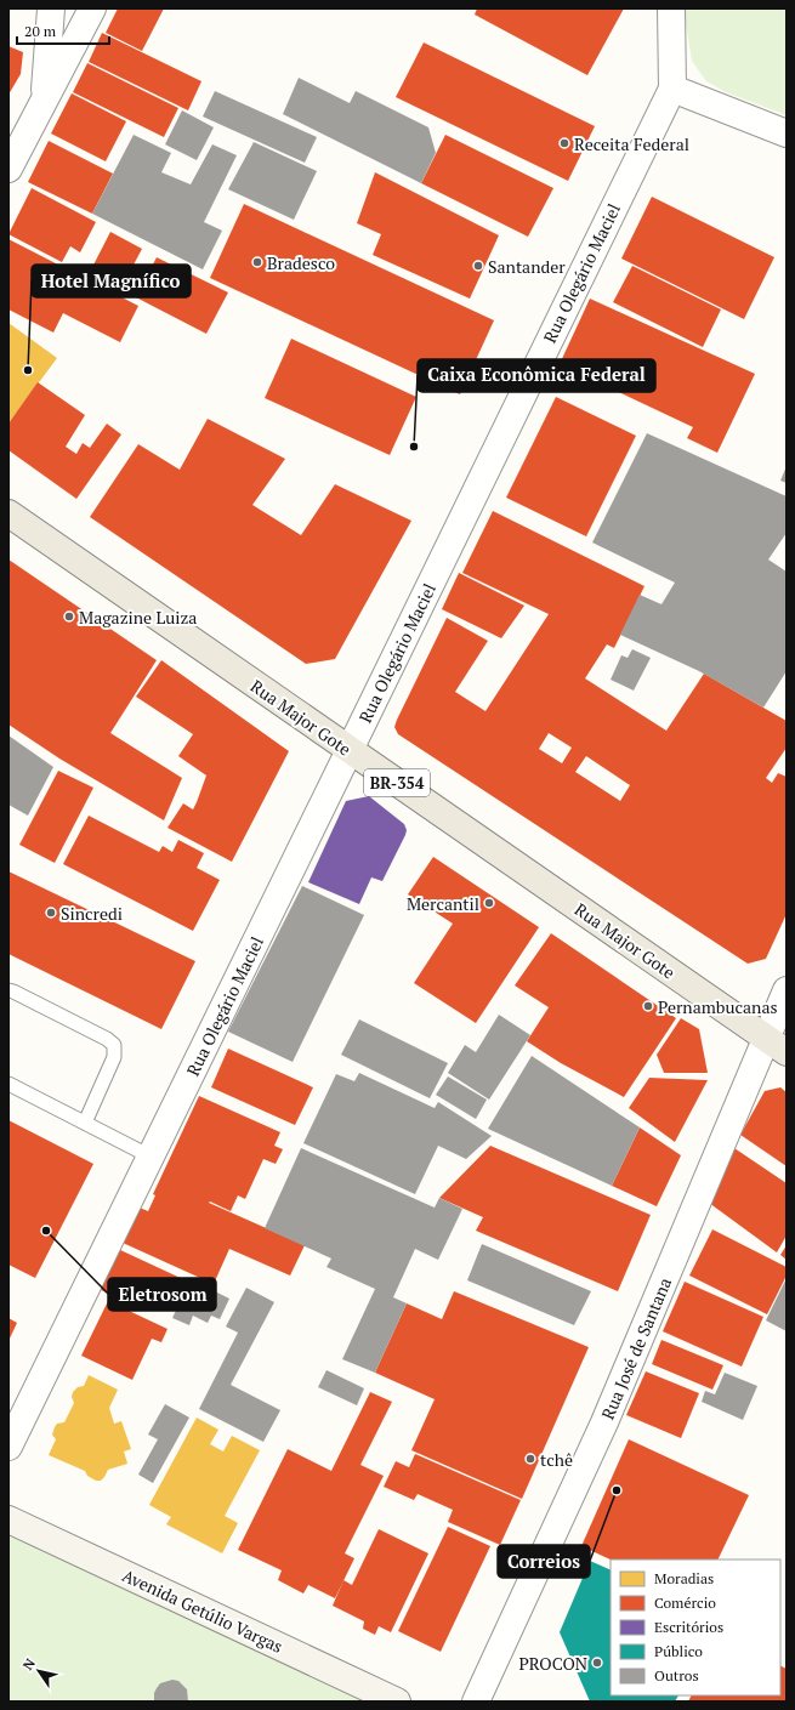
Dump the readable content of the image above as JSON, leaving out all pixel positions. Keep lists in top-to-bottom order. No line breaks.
{"streets":{"main road":["Rua Major Gote","BR-354"],"street":["Rua Olegário Maciel","Rua José de Santana","Avenida Getúlio Vargas"]},"crossings":[["Rua Olegário Maciel","Rua Major Gote"],["Rua Major Gote","Rua José de Santana"]],"places":["Receita Federal","Bradesco","Santander","Hotel Magnífico","Caixa Econômica Federal","Magazine Luiza","Mercantil","Sincredi","Pernambucanas","Eletrosom","tchê","Correios","PROCON"],"legend":["Moradias","Comércio","Escritórios","Público","Outros"],"scale_bar":"20 m","north":"top left"}
